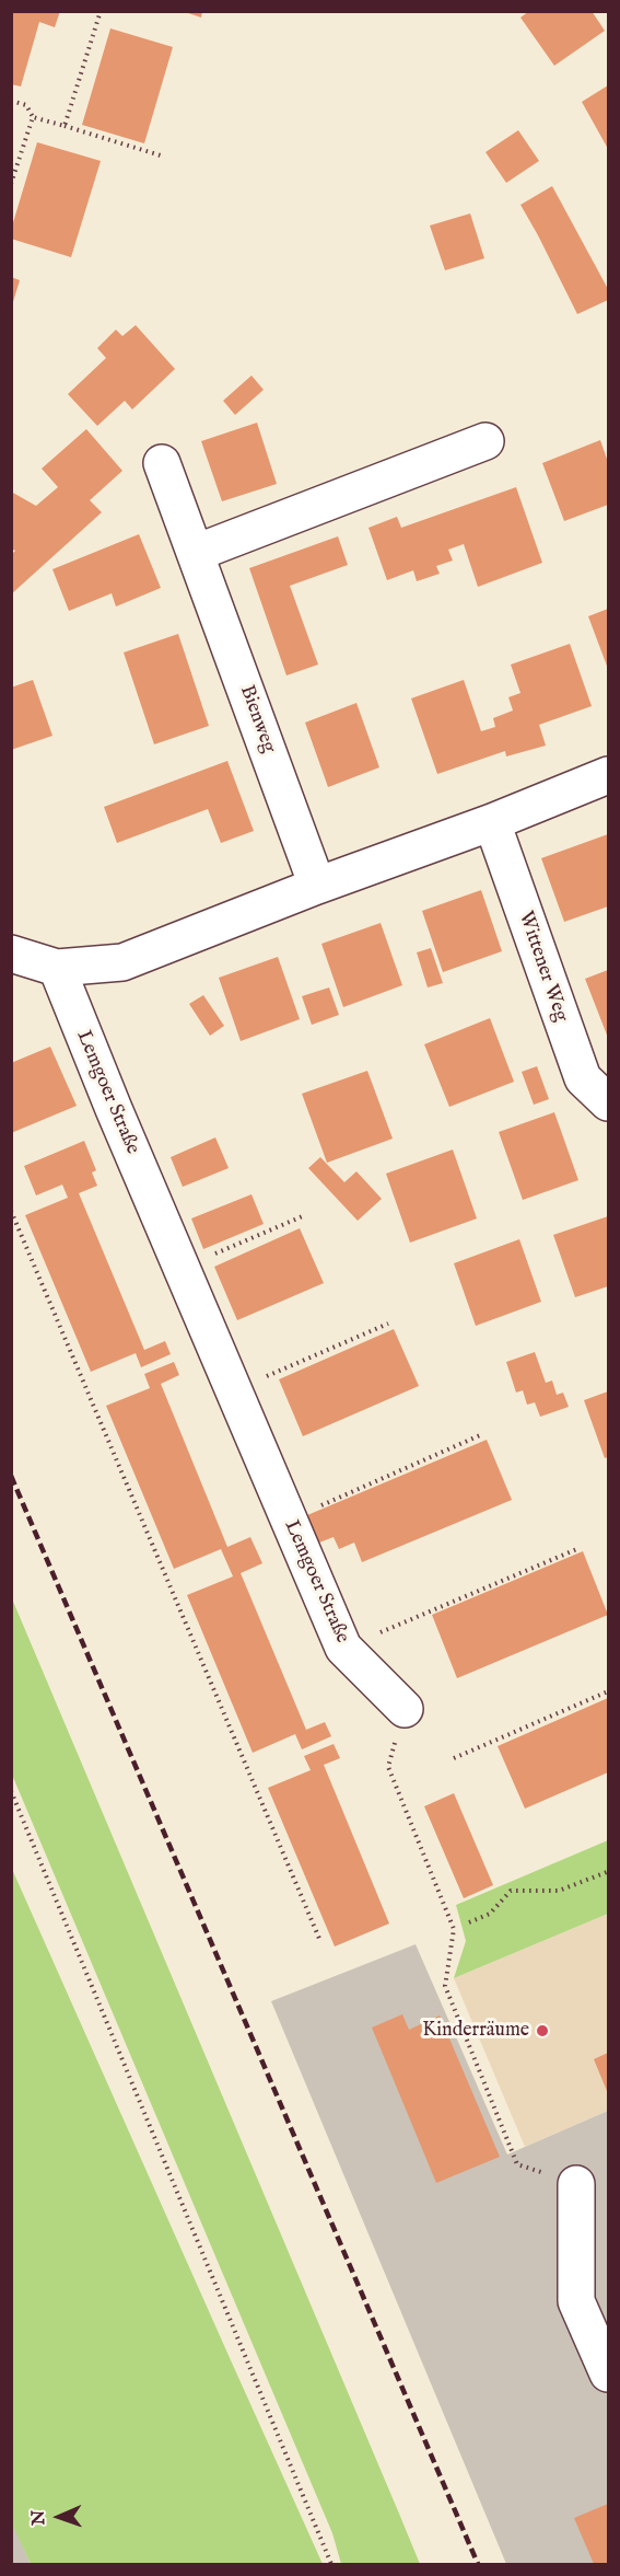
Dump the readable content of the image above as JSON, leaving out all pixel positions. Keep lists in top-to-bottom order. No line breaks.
{"streets":{"street":["Bienweg","Wittener Weg","Lemgoer Straße"]},"places":["Kinderräume"],"north":"left"}
